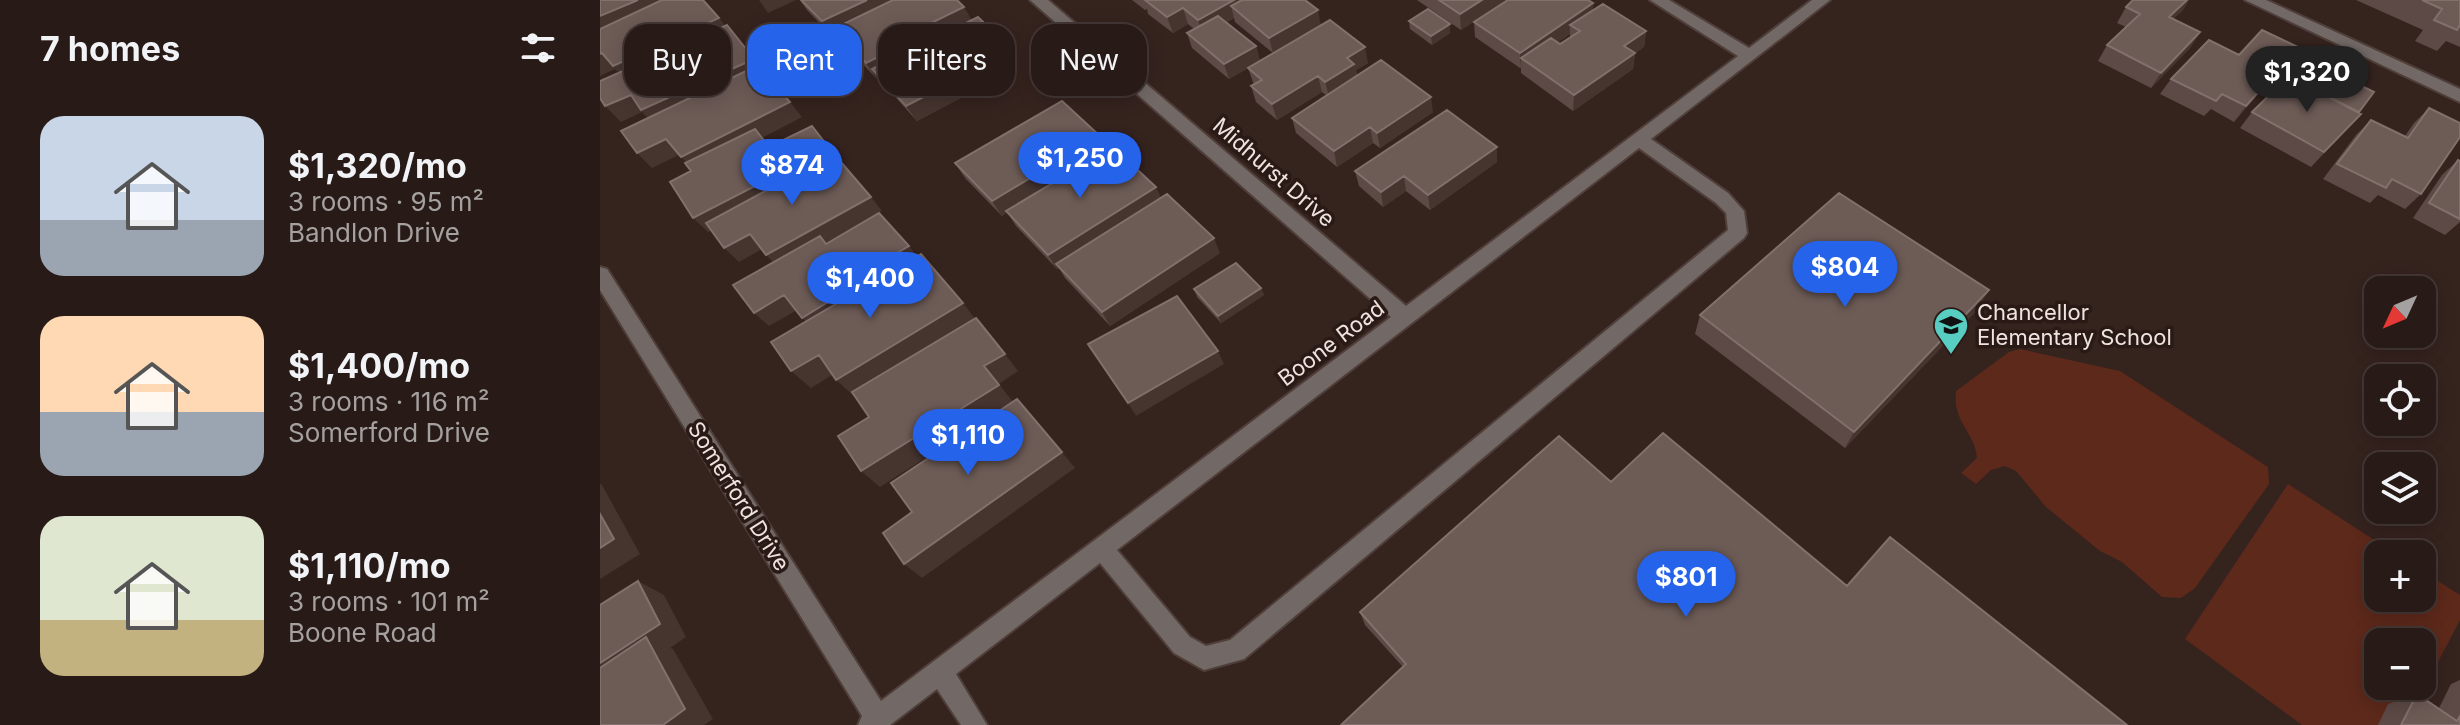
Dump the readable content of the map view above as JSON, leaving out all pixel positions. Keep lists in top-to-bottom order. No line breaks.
{"streets":{"street":["Midhurst Drive","Boone Road","Somerford Drive"]},"crossings":[["Midhurst Drive","Boone Road"],["Boone Road","Somerford Drive"]],"places":{"school or university":["Chancellor Elementary School"]},"north":"bottom left","page":{"heading":"7 homes","chip":["Buy","Rent","Filters","New"],"price":["$1,320","$1,250","$874","$804","$1,400","$1,110","$801"],"list":[{"name":"$1,320/mo","note":"3 rooms · 95 m² · Bandlon Drive"},{"name":"$1,400/mo","note":"3 rooms · 116 m² · Somerford Drive"},{"name":"$1,110/mo","note":"3 rooms · 101 m² · Boone Road"}],"map_buttons":["+","−"]}}
